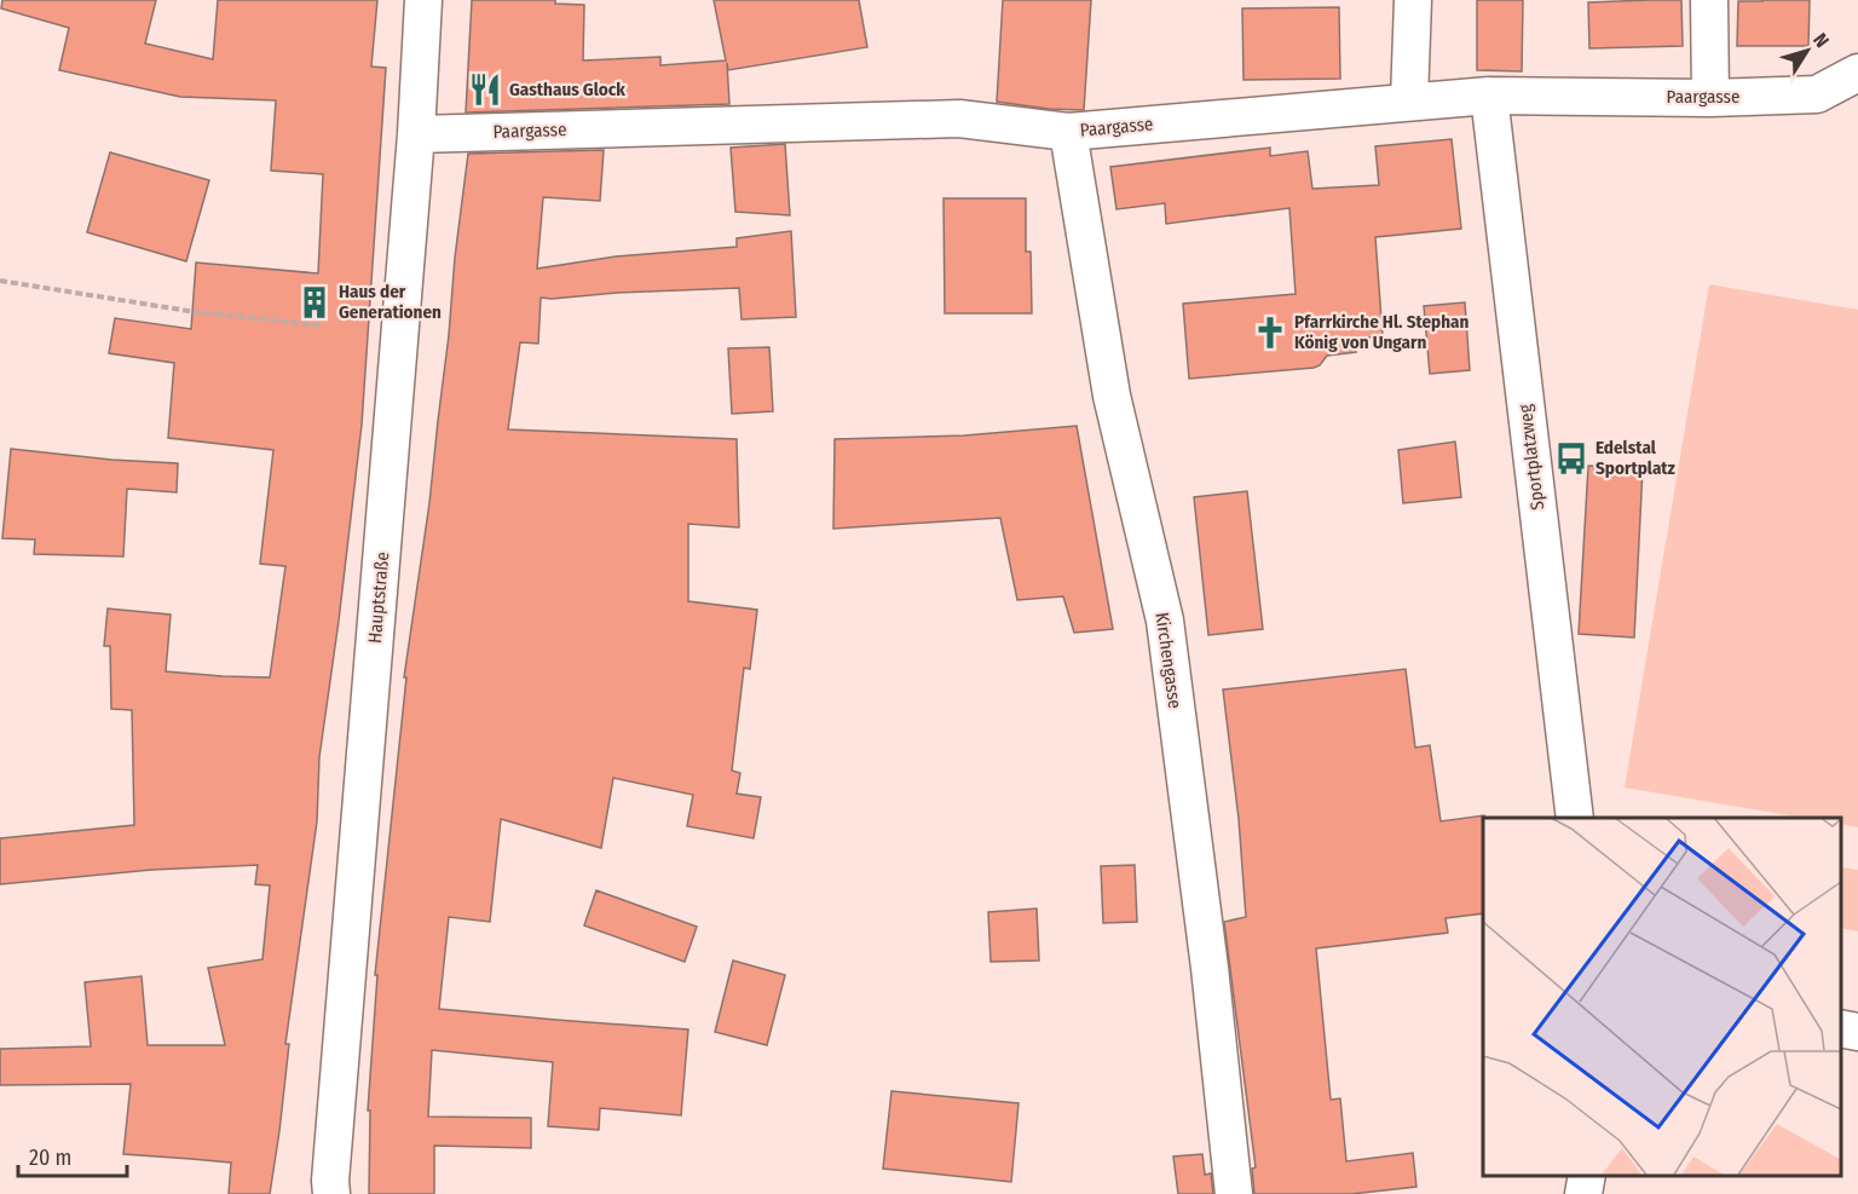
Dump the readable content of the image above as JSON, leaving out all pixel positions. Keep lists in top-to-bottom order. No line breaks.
{"streets":{"street":["Paargasse","Sportplatzweg","Hauptstraße","Kirchengasse"]},"crossings":[["Paargasse","Sportplatzweg"],["Paargasse","Hauptstraße"],["Paargasse","Kirchengasse"]],"places":{"restaurant":["Gasthaus Glock"],"building":["Haus der Generationen"],"church":["Pfarrkirche Hl. Stephan König von Ungarn"],"bus stop":["Edelstal Sportplatz"]},"scale_bar":"20 m","north":"top right"}
